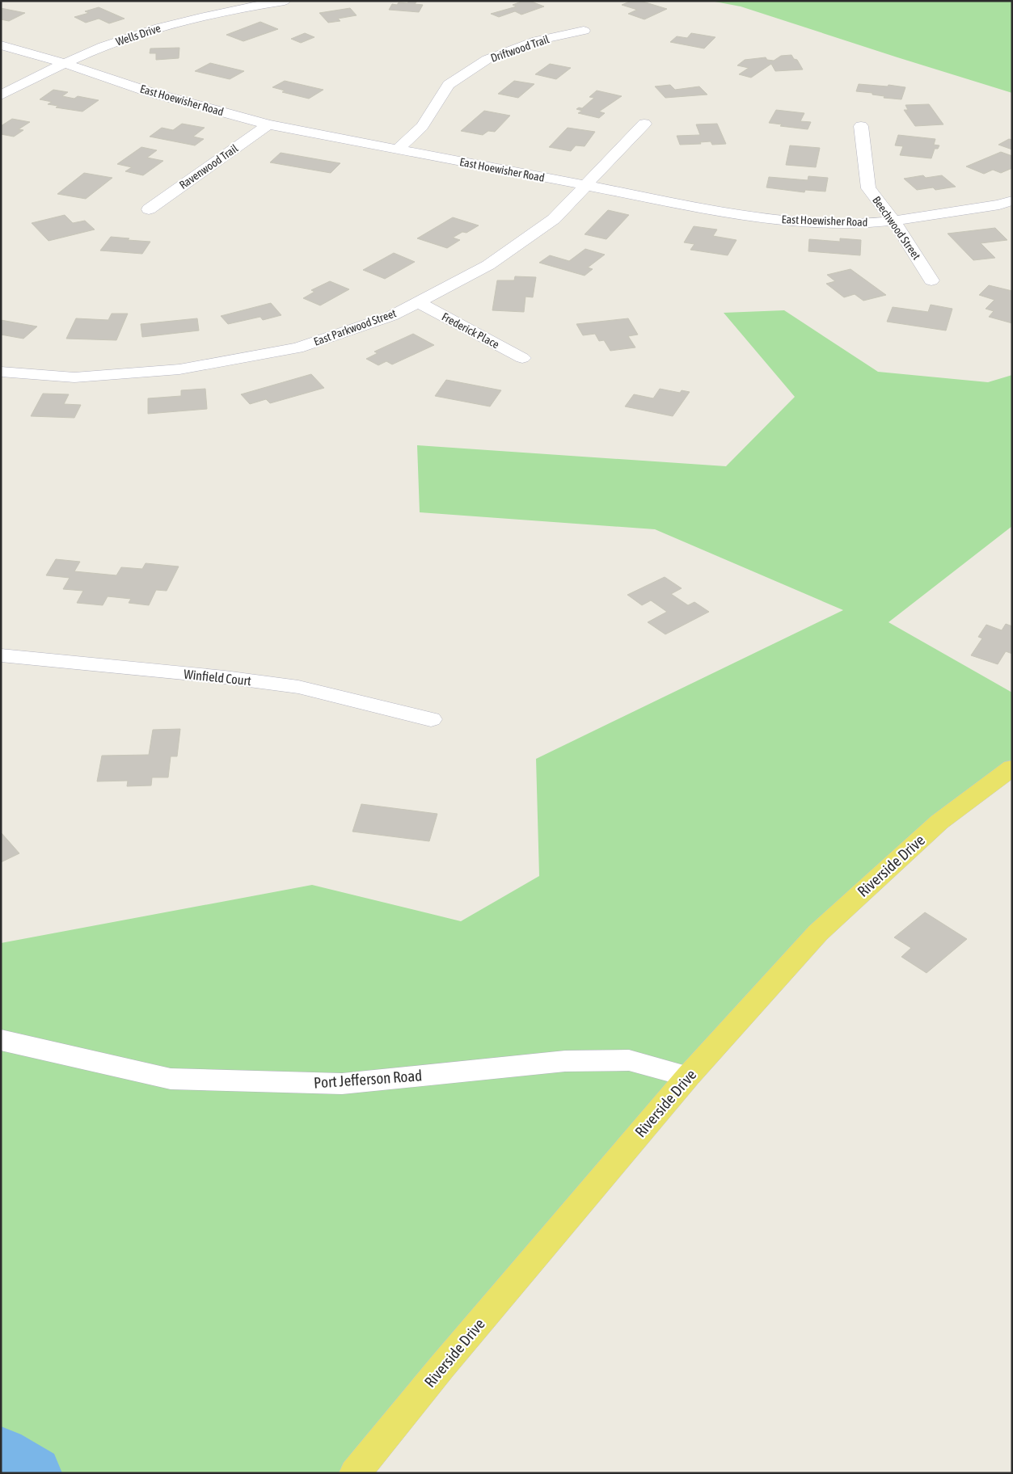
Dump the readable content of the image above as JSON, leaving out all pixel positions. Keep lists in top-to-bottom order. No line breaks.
{"streets":{"main road":["Riverside Drive"],"street":["Wells Drive","Driftwood Trail","East Hoewisher Road","Ravenwood Trail","Beechwood Street","East Parkwood Street","Frederick Place","Winfield Court","Port Jefferson Road"]},"crossings":[["Wells Drive","East Hoewisher Road"],["Driftwood Trail","East Hoewisher Road"],["East Hoewisher Road","Ravenwood Trail"],["East Hoewisher Road","Beechwood Street"],["East Hoewisher Road","East Parkwood Street"],["East Parkwood Street","Frederick Place"],["Riverside Drive","Port Jefferson Road"]]}
